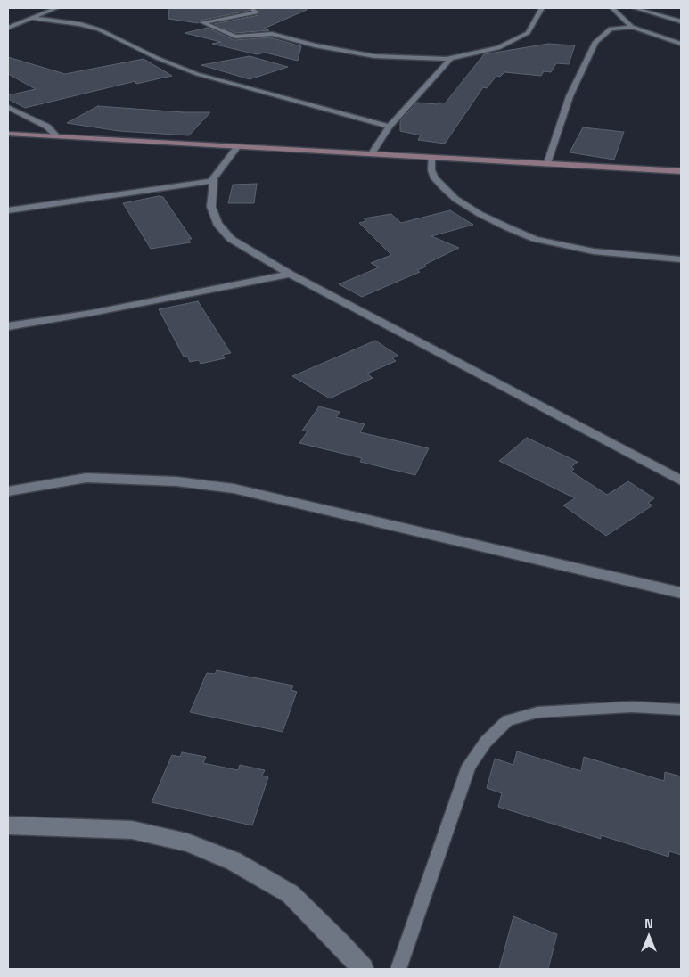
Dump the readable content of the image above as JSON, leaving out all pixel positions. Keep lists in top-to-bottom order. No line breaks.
{"north":"top"}
